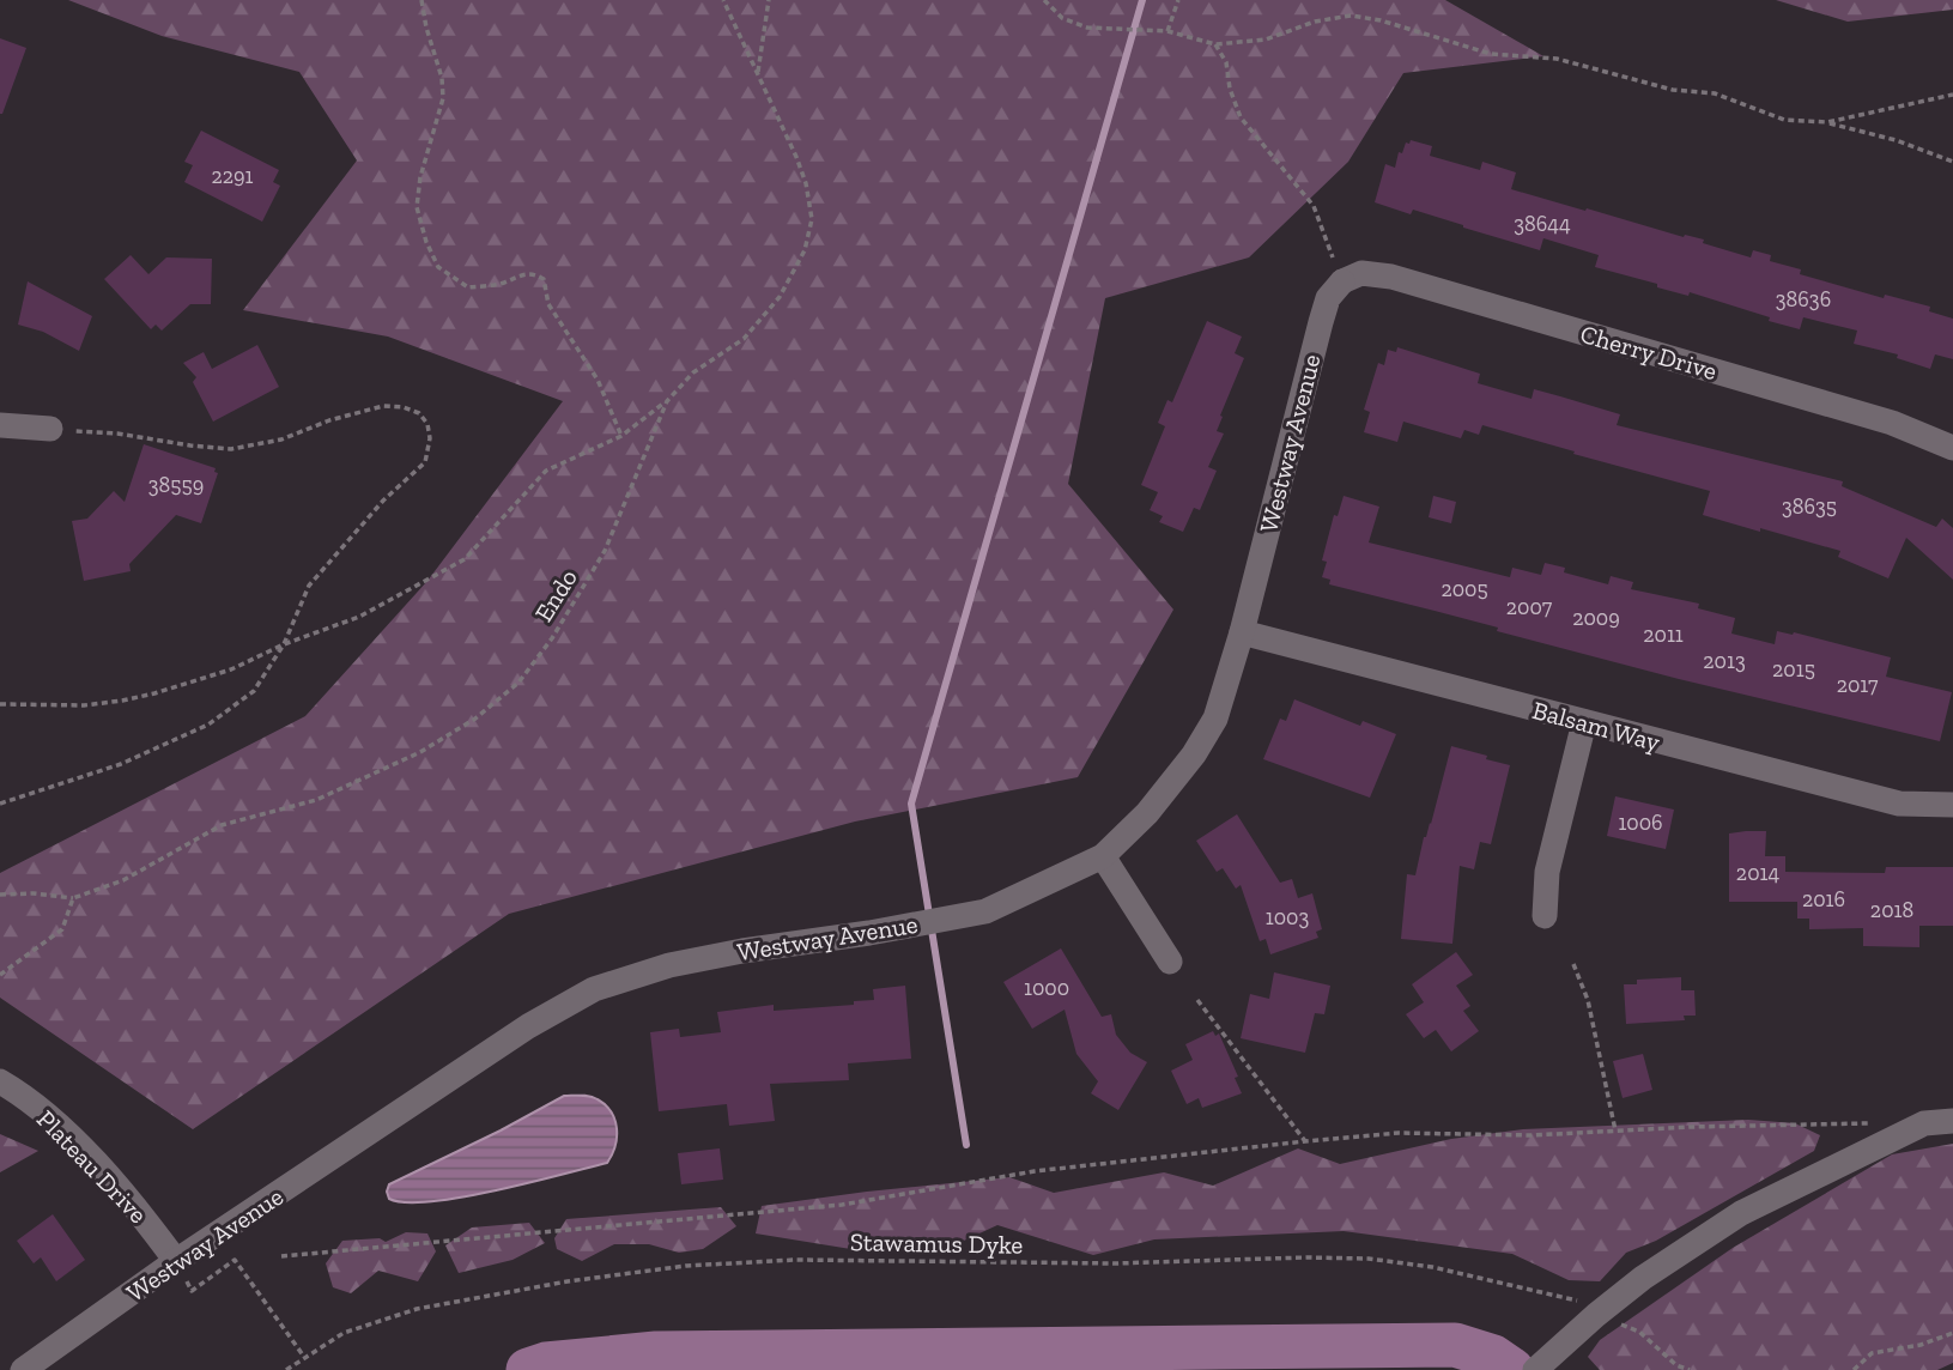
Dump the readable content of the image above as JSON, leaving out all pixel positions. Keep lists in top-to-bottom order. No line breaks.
{"streets":{"street":["Cherry Drive","Westway Avenue","Balsam Way","Plateau Drive"],"path":["Endo","Stawamus Dyke"]},"crossings":[["Cherry Drive","Westway Avenue"],["Westway Avenue","Balsam Way"],["Westway Avenue","Plateau Drive"]],"house_numbers":["2291","38644","38636","38559","38635","2005","2007","2009","2011","2013","2015","2017","1006","2014","2016","2018","1003","1000"]}
